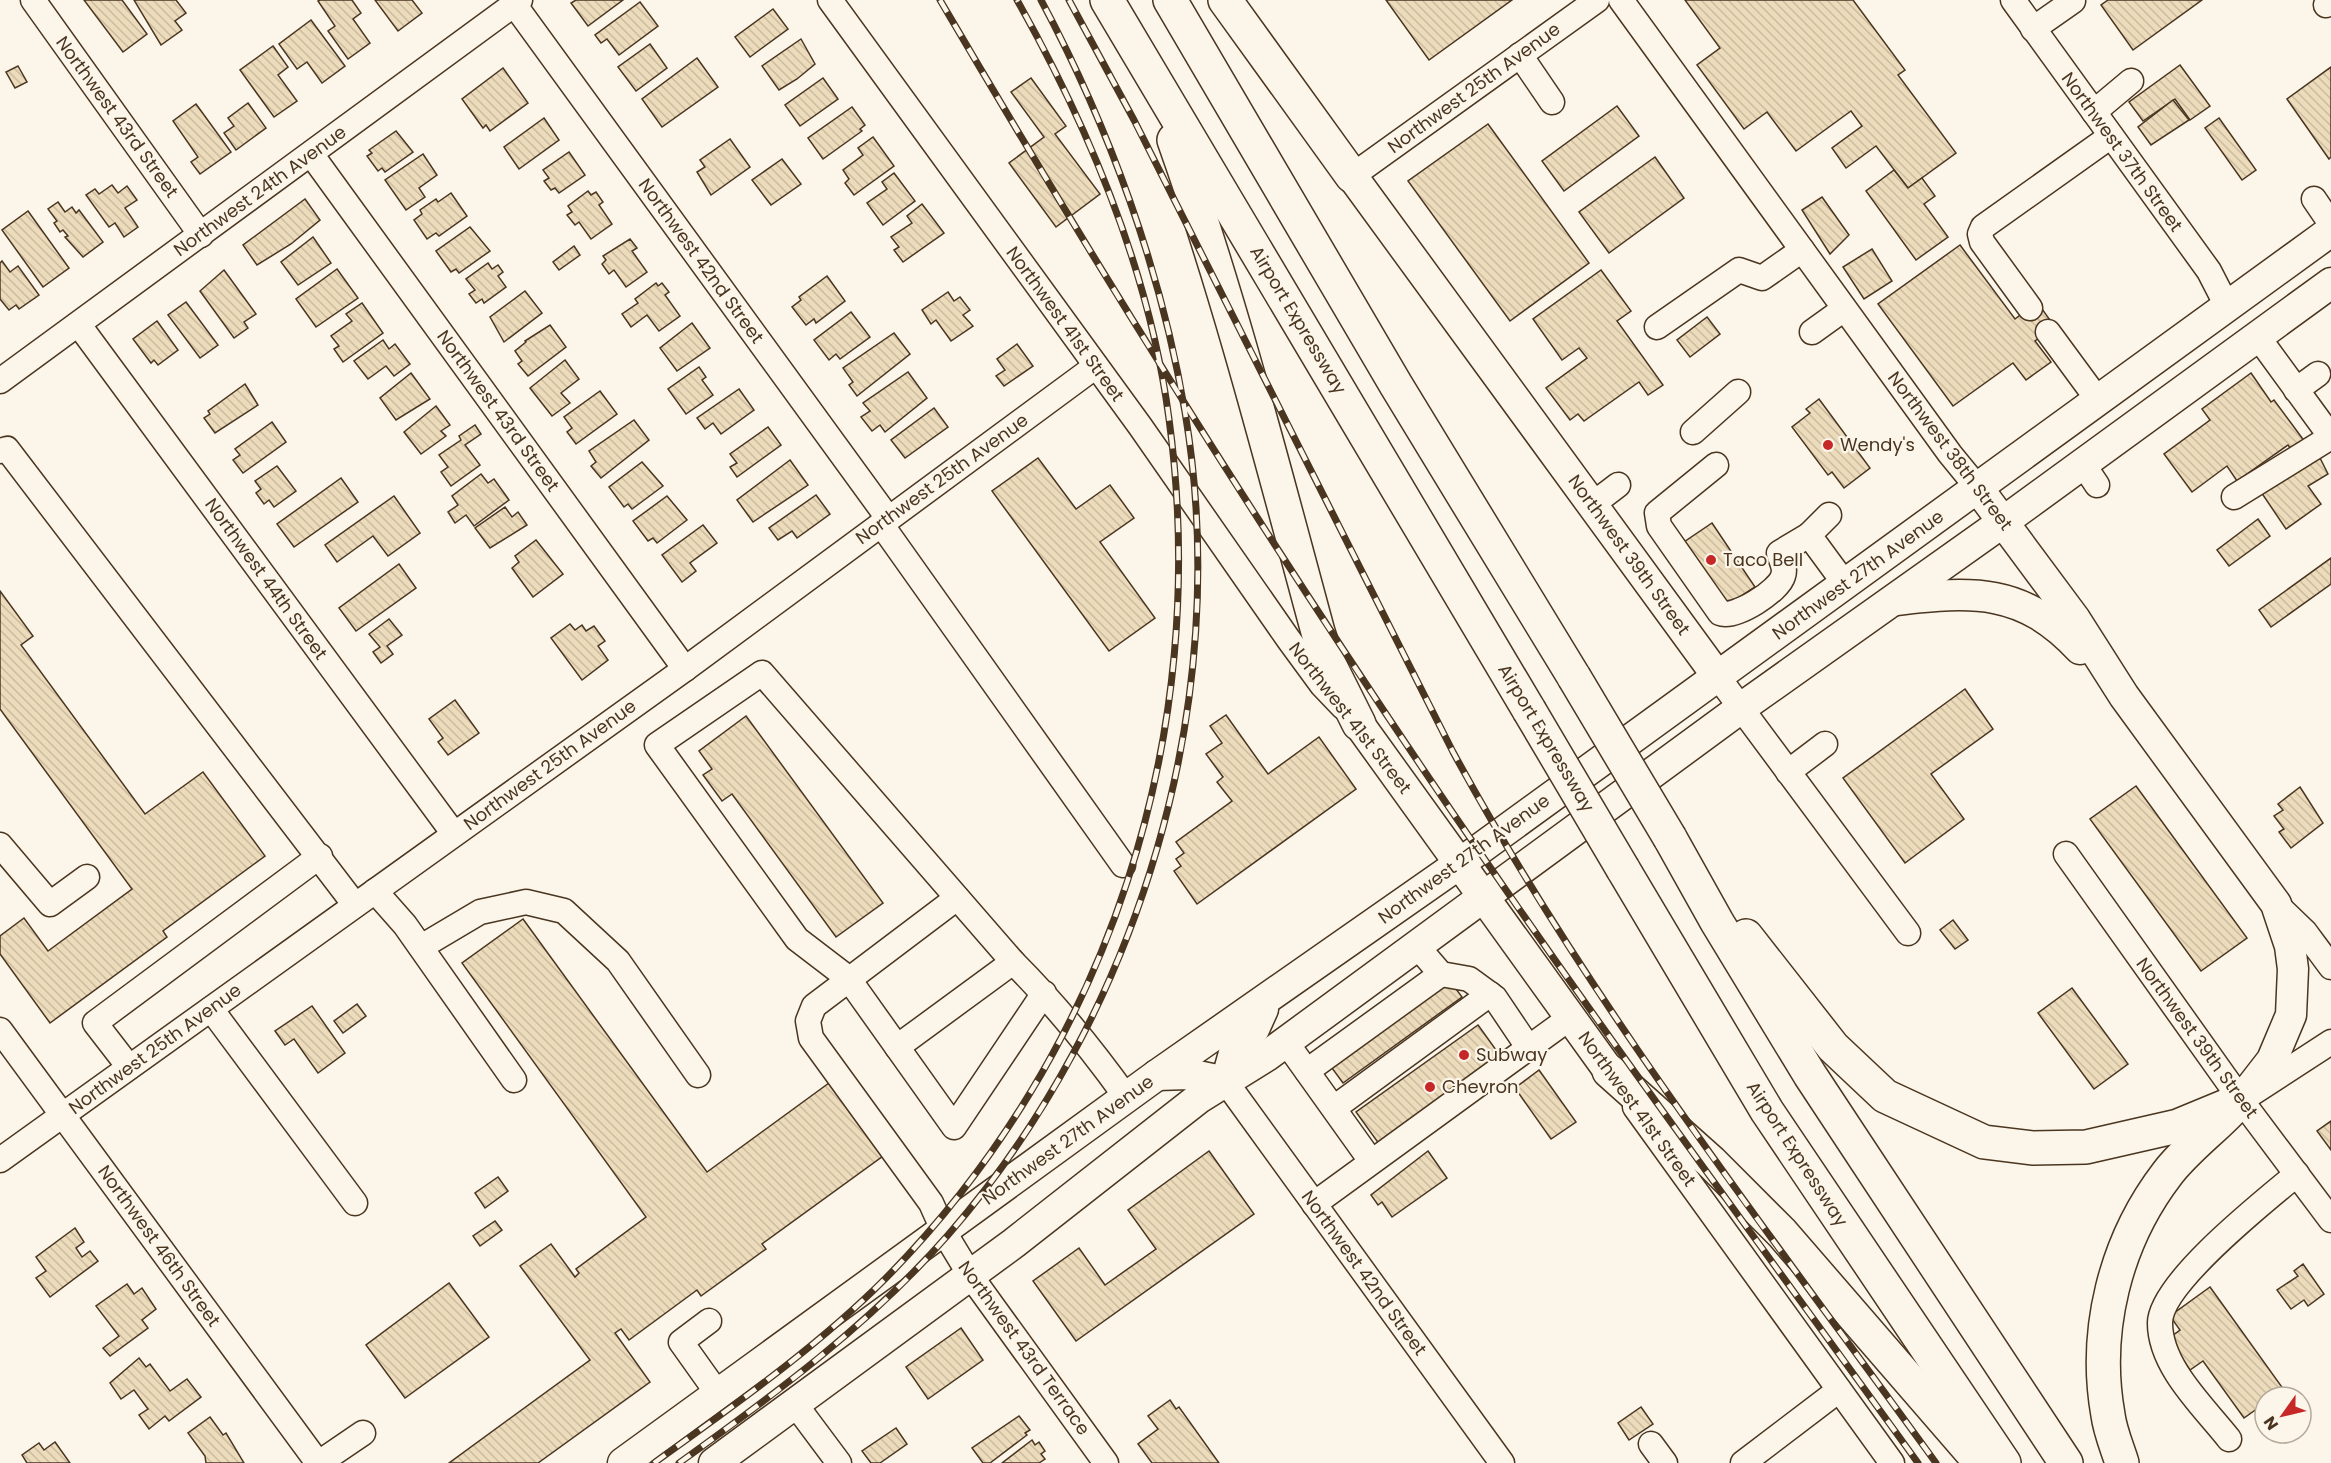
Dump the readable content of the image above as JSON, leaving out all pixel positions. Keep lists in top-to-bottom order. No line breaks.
{"streets":{"highway":["Airport Expressway"],"main road":["Northwest 41st Street","Northwest 38th Street","Northwest 39th Street","Northwest 27th Avenue"],"street":["Northwest 25th Avenue","Northwest 43rd Street","Northwest 37th Street","Northwest 24th Avenue","Northwest 42nd Street","Northwest 44th Street","Northwest 46th Street","Northwest 43rd Terrace"]},"crossings":[["Northwest 25th Avenue","Northwest 43rd Street"],["Northwest 25th Avenue","Northwest 42nd Street"],["Northwest 25th Avenue","Northwest 41st Street"],["Northwest 25th Avenue","Northwest 39th Street"],["Northwest 25th Avenue","Northwest 44th Street"],["Northwest 25th Avenue","Northwest 46th Street"],["Northwest 43rd Street","Northwest 24th Avenue"],["Northwest 37th Street","Northwest 27th Avenue"],["Northwest 24th Avenue","Northwest 42nd Street"],["Northwest 24th Avenue","Northwest 44th Street"],["Northwest 41st Street","Northwest 27th Avenue"],["Northwest 38th Street","Northwest 39th Street"],["Northwest 38th Street","Northwest 27th Avenue"],["Northwest 39th Street","Northwest 27th Avenue"],["Northwest 27th Avenue","Northwest 43rd Terrace"]],"places":["Wendy's","Taco Bell","Subway","Chevron"],"north":"bottom left"}
